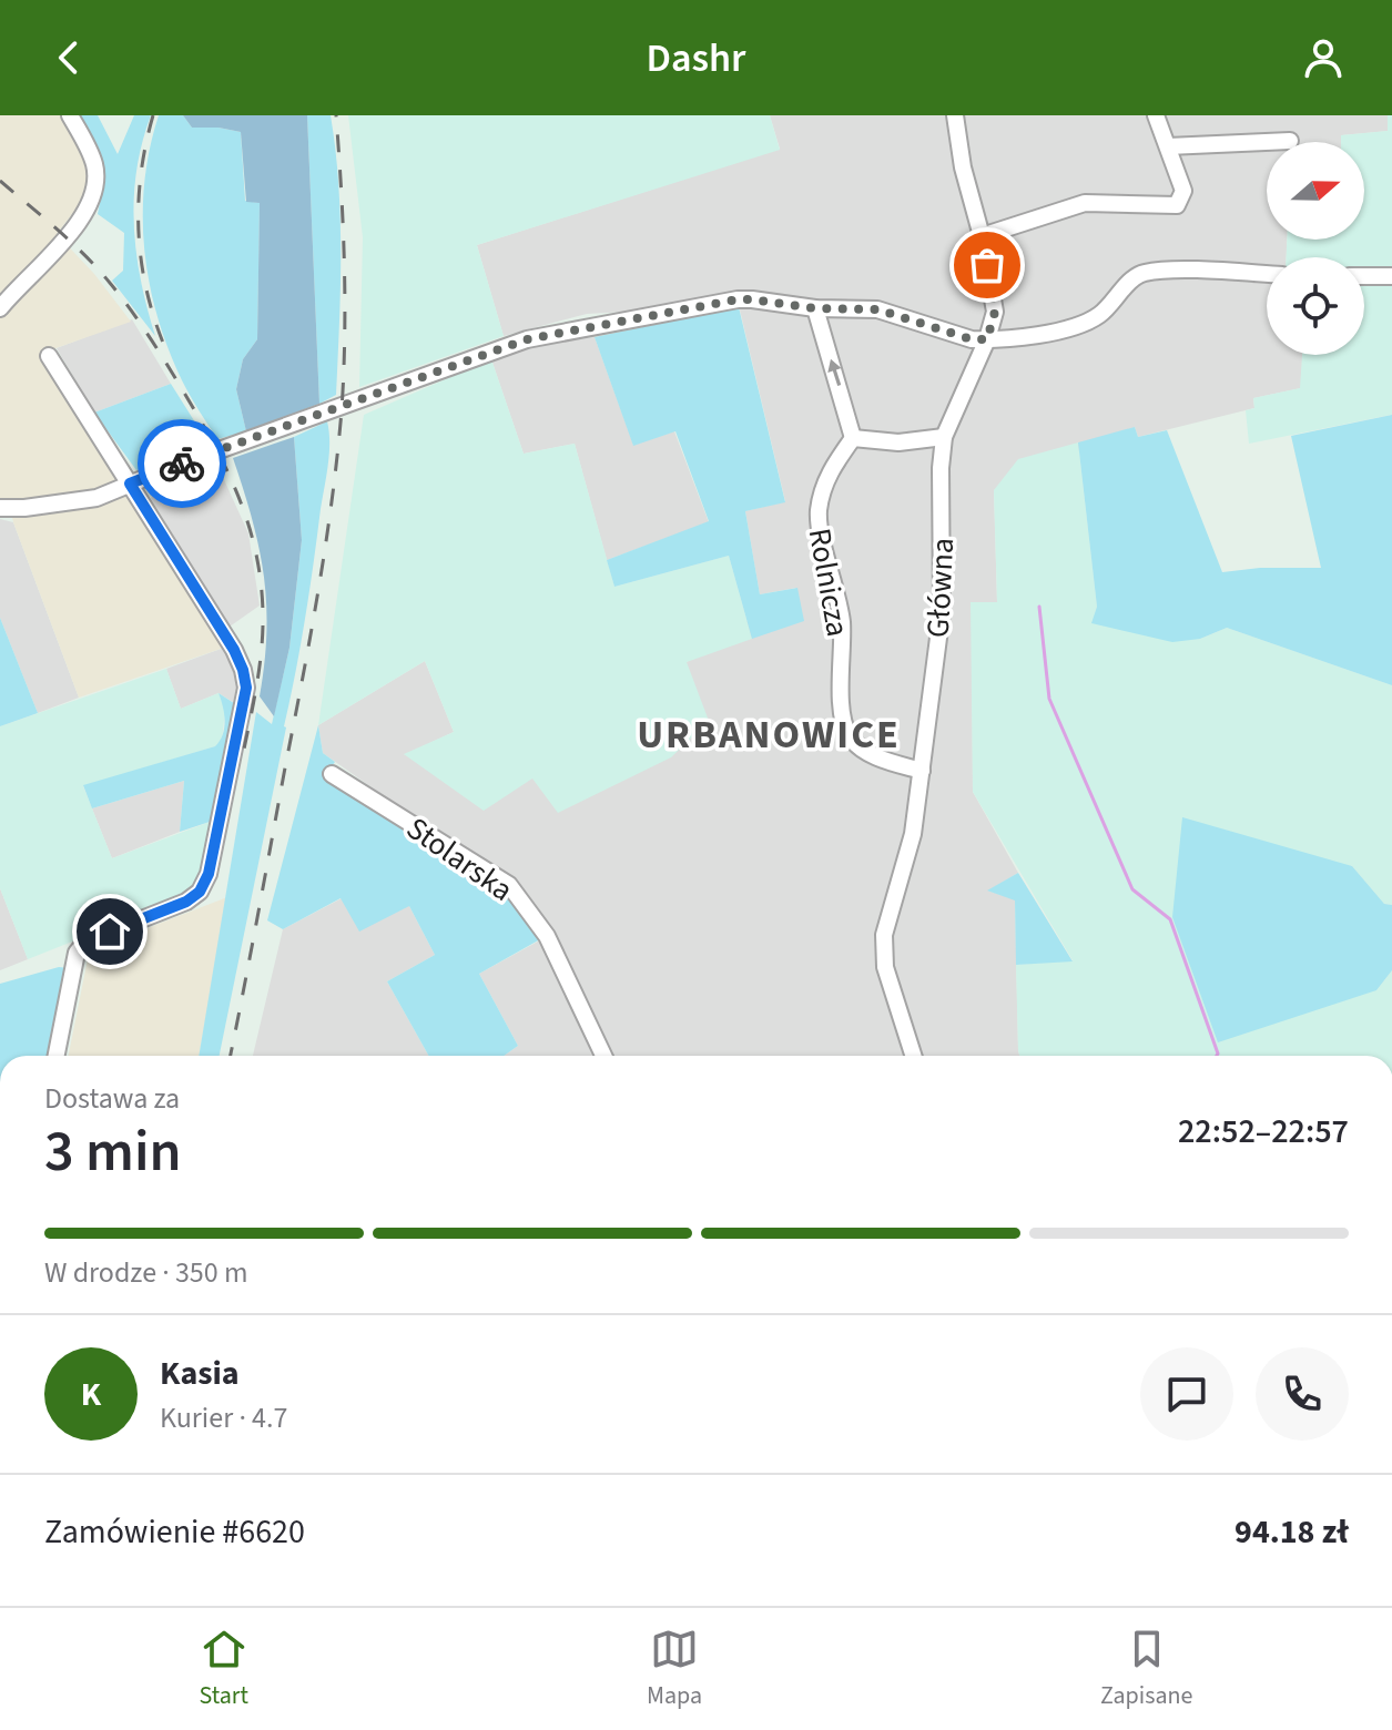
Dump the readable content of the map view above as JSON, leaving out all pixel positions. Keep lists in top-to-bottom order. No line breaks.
{"streets":{"street":["Rolnicza","Główna","Stolarska"]},"crossings":[["Rolnicza","Główna"]],"districts":["URBANOWICE"],"north":"right","page":{"header":"Dashr","heading":["3 min","Dostawa za","22:52–22:57"],"panel":["Kasia","Kurier · 4.7","Zamówienie #6620","94.18 zł"],"bar":"W drodze · 350 m","round":"K","tabs":["Start","Mapa","Zapisane"]}}
